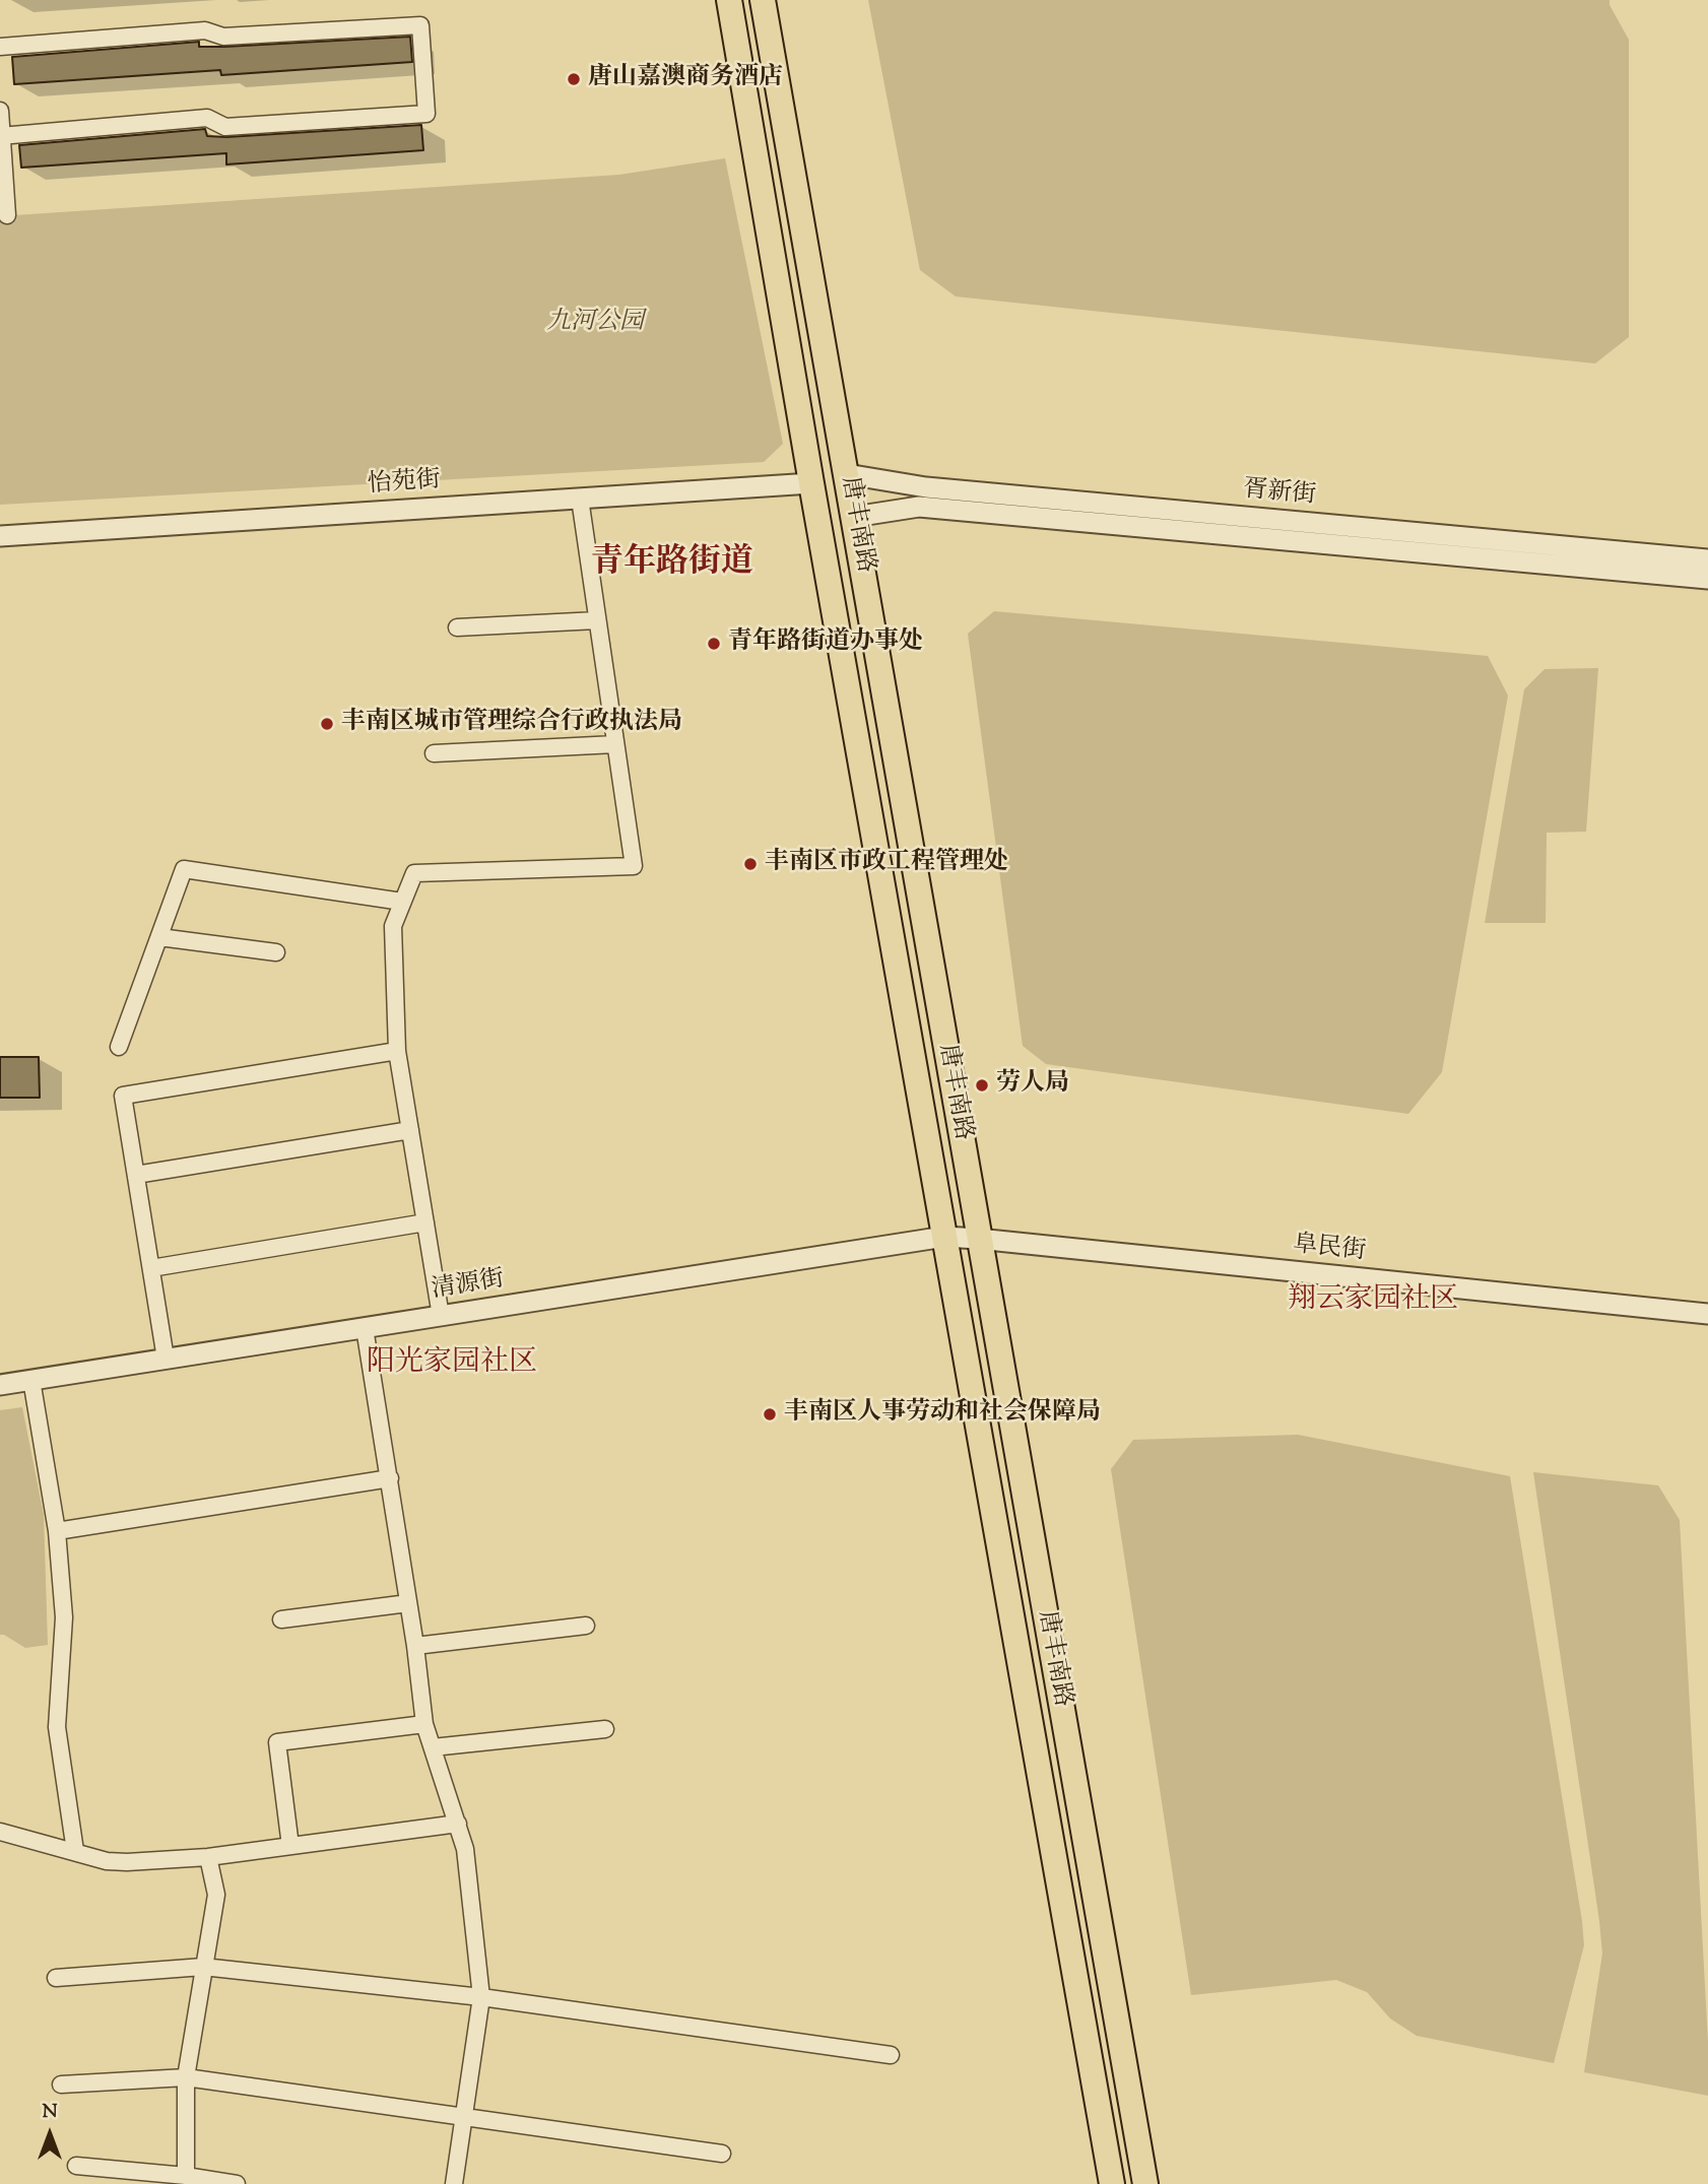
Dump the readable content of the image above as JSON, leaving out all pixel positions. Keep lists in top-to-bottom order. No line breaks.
{"streets":{"main road":["唐丰南路"],"street":["怡苑街","胥新街","阜民街","清源街"]},"crossings":[["怡苑街","唐丰南路"],["胥新街","唐丰南路"],["唐丰南路","阜民街"],["唐丰南路","清源街"],["阜民街","清源街"]],"districts":["青年路街道","翔云家园社区","阳光家园社区"],"parks":["九河公园"],"places":["唐山嘉澳商务酒店","青年路街道办事处","丰南区城市管理综合行政执法局","丰南区市政工程管理处","劳人局","丰南区人事劳动和社会保障局"],"north":"top"}
